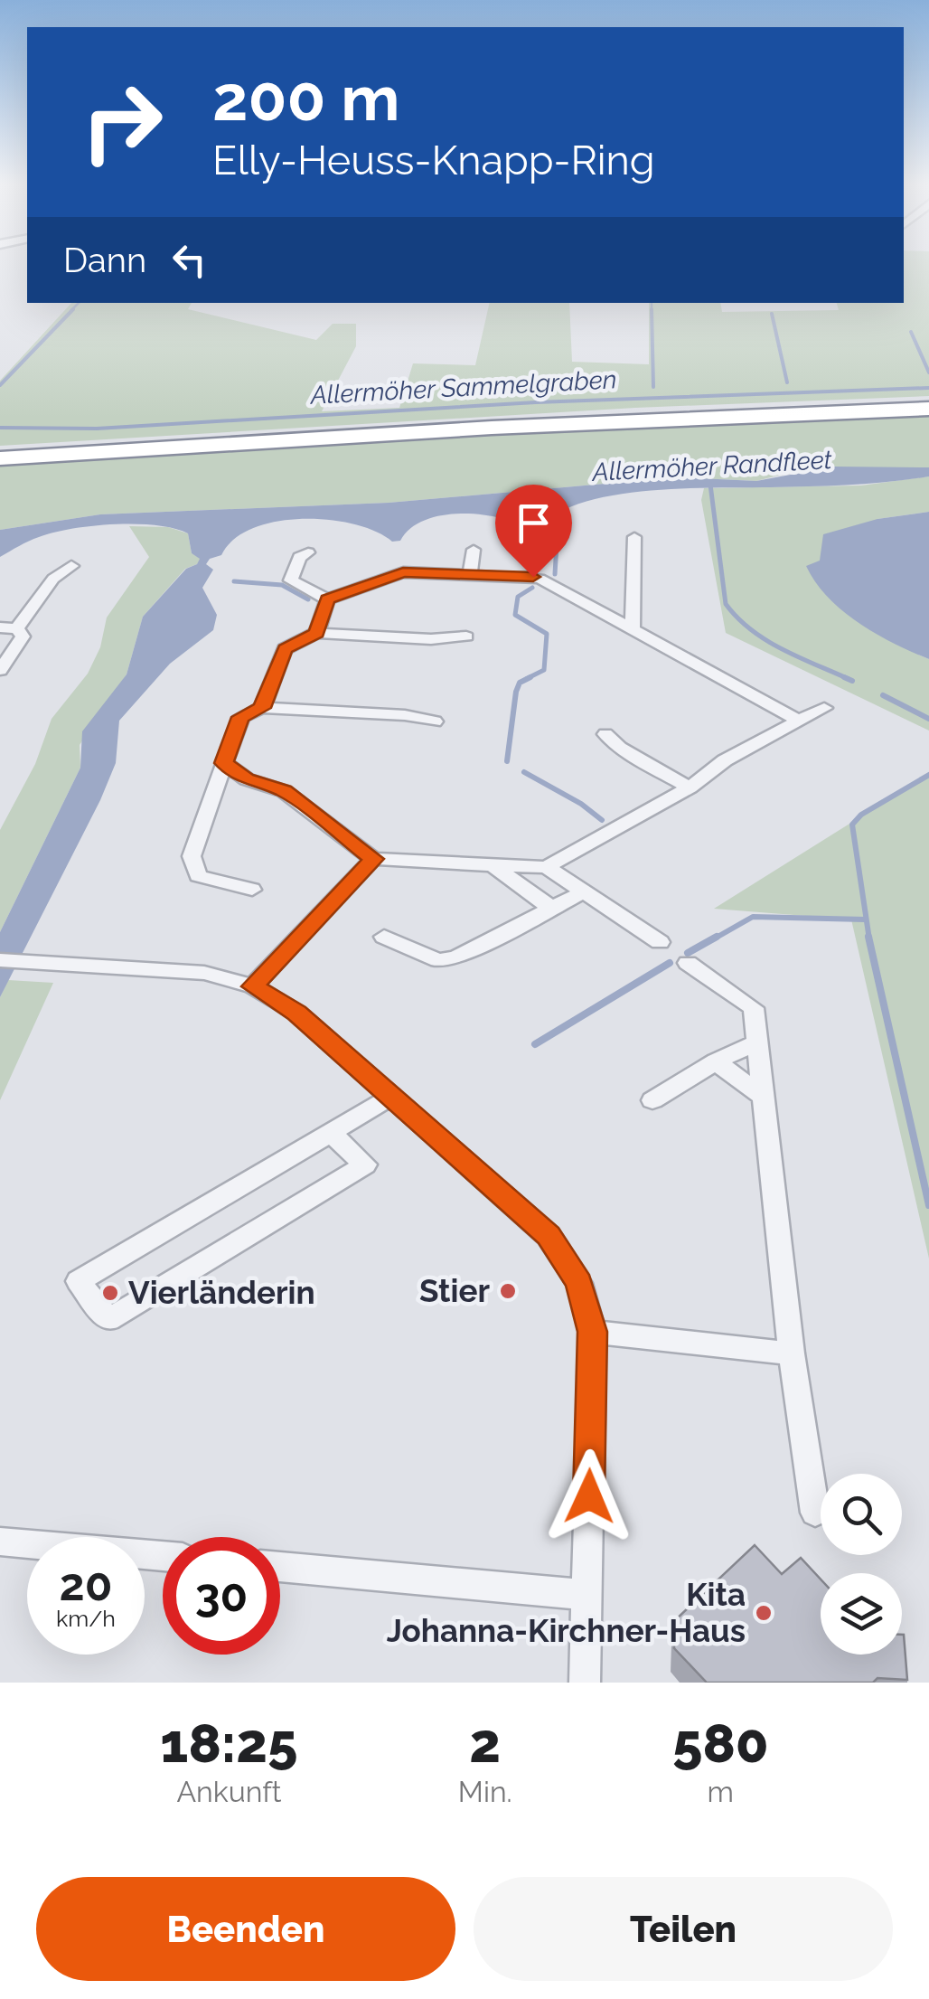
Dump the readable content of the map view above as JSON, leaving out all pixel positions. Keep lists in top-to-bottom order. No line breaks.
{"water":["Allermöher Sammelgraben","Allermöher Randfleet"],"places":["Stier","Vierländerin","Kita Johanna-Kirchner-Haus"],"page":{"turn":["200 m","Elly-Heuss-Knapp-Ring"],"then":"Dann","speed":"20 km/h","limit":"30","eta":["18:25","Ankunft","2","Min.","580","m"],"buttons":["Beenden","Teilen"]}}
